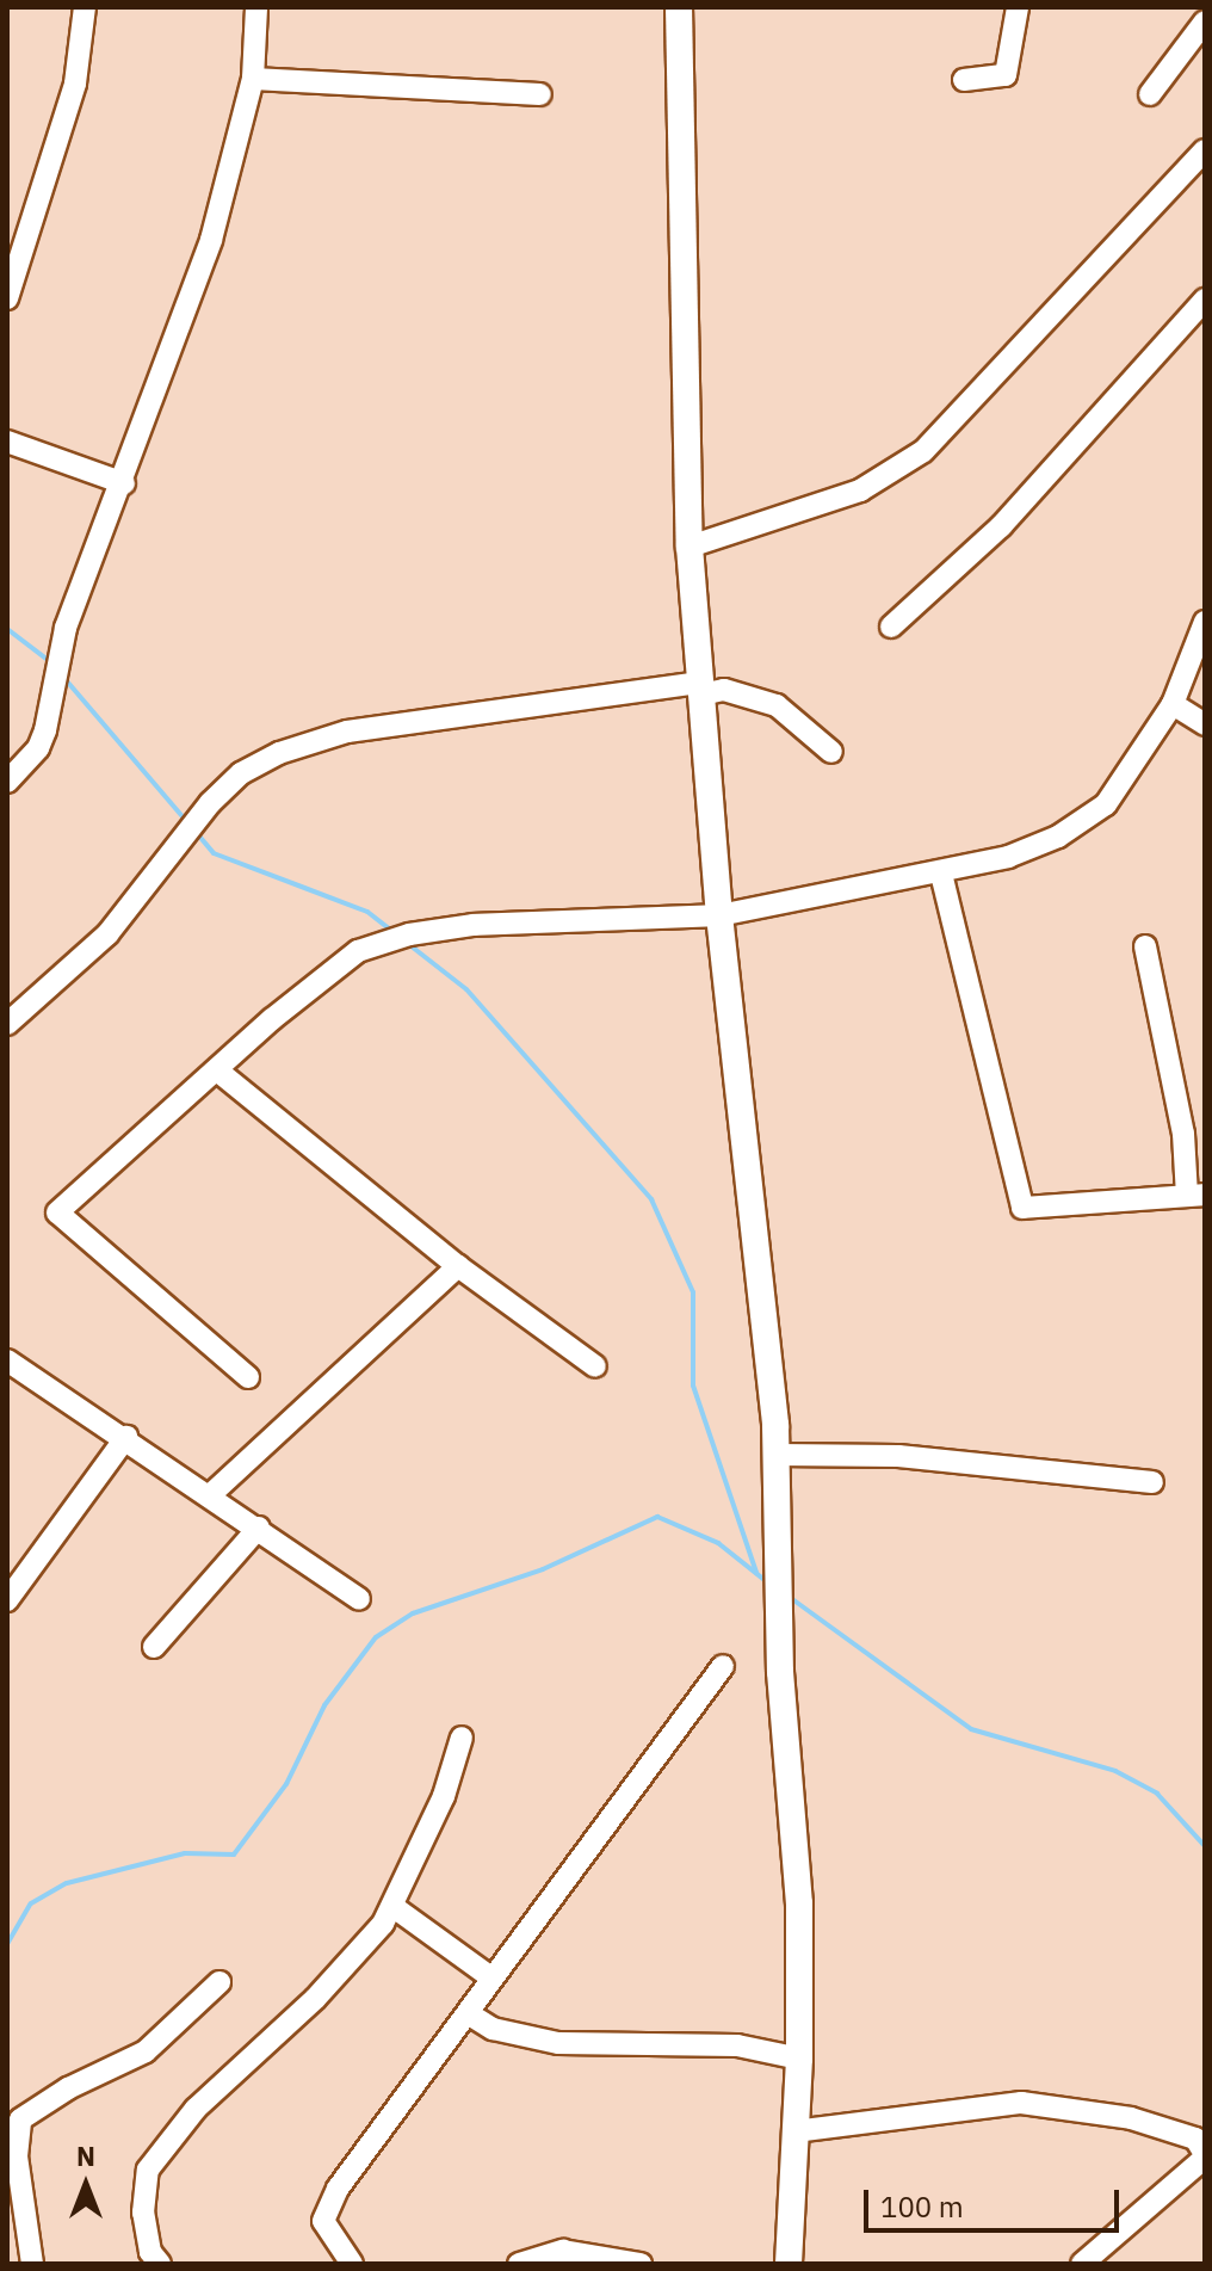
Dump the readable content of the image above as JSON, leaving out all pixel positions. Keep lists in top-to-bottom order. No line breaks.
{"scale_bar":"100 m","north":"top"}
